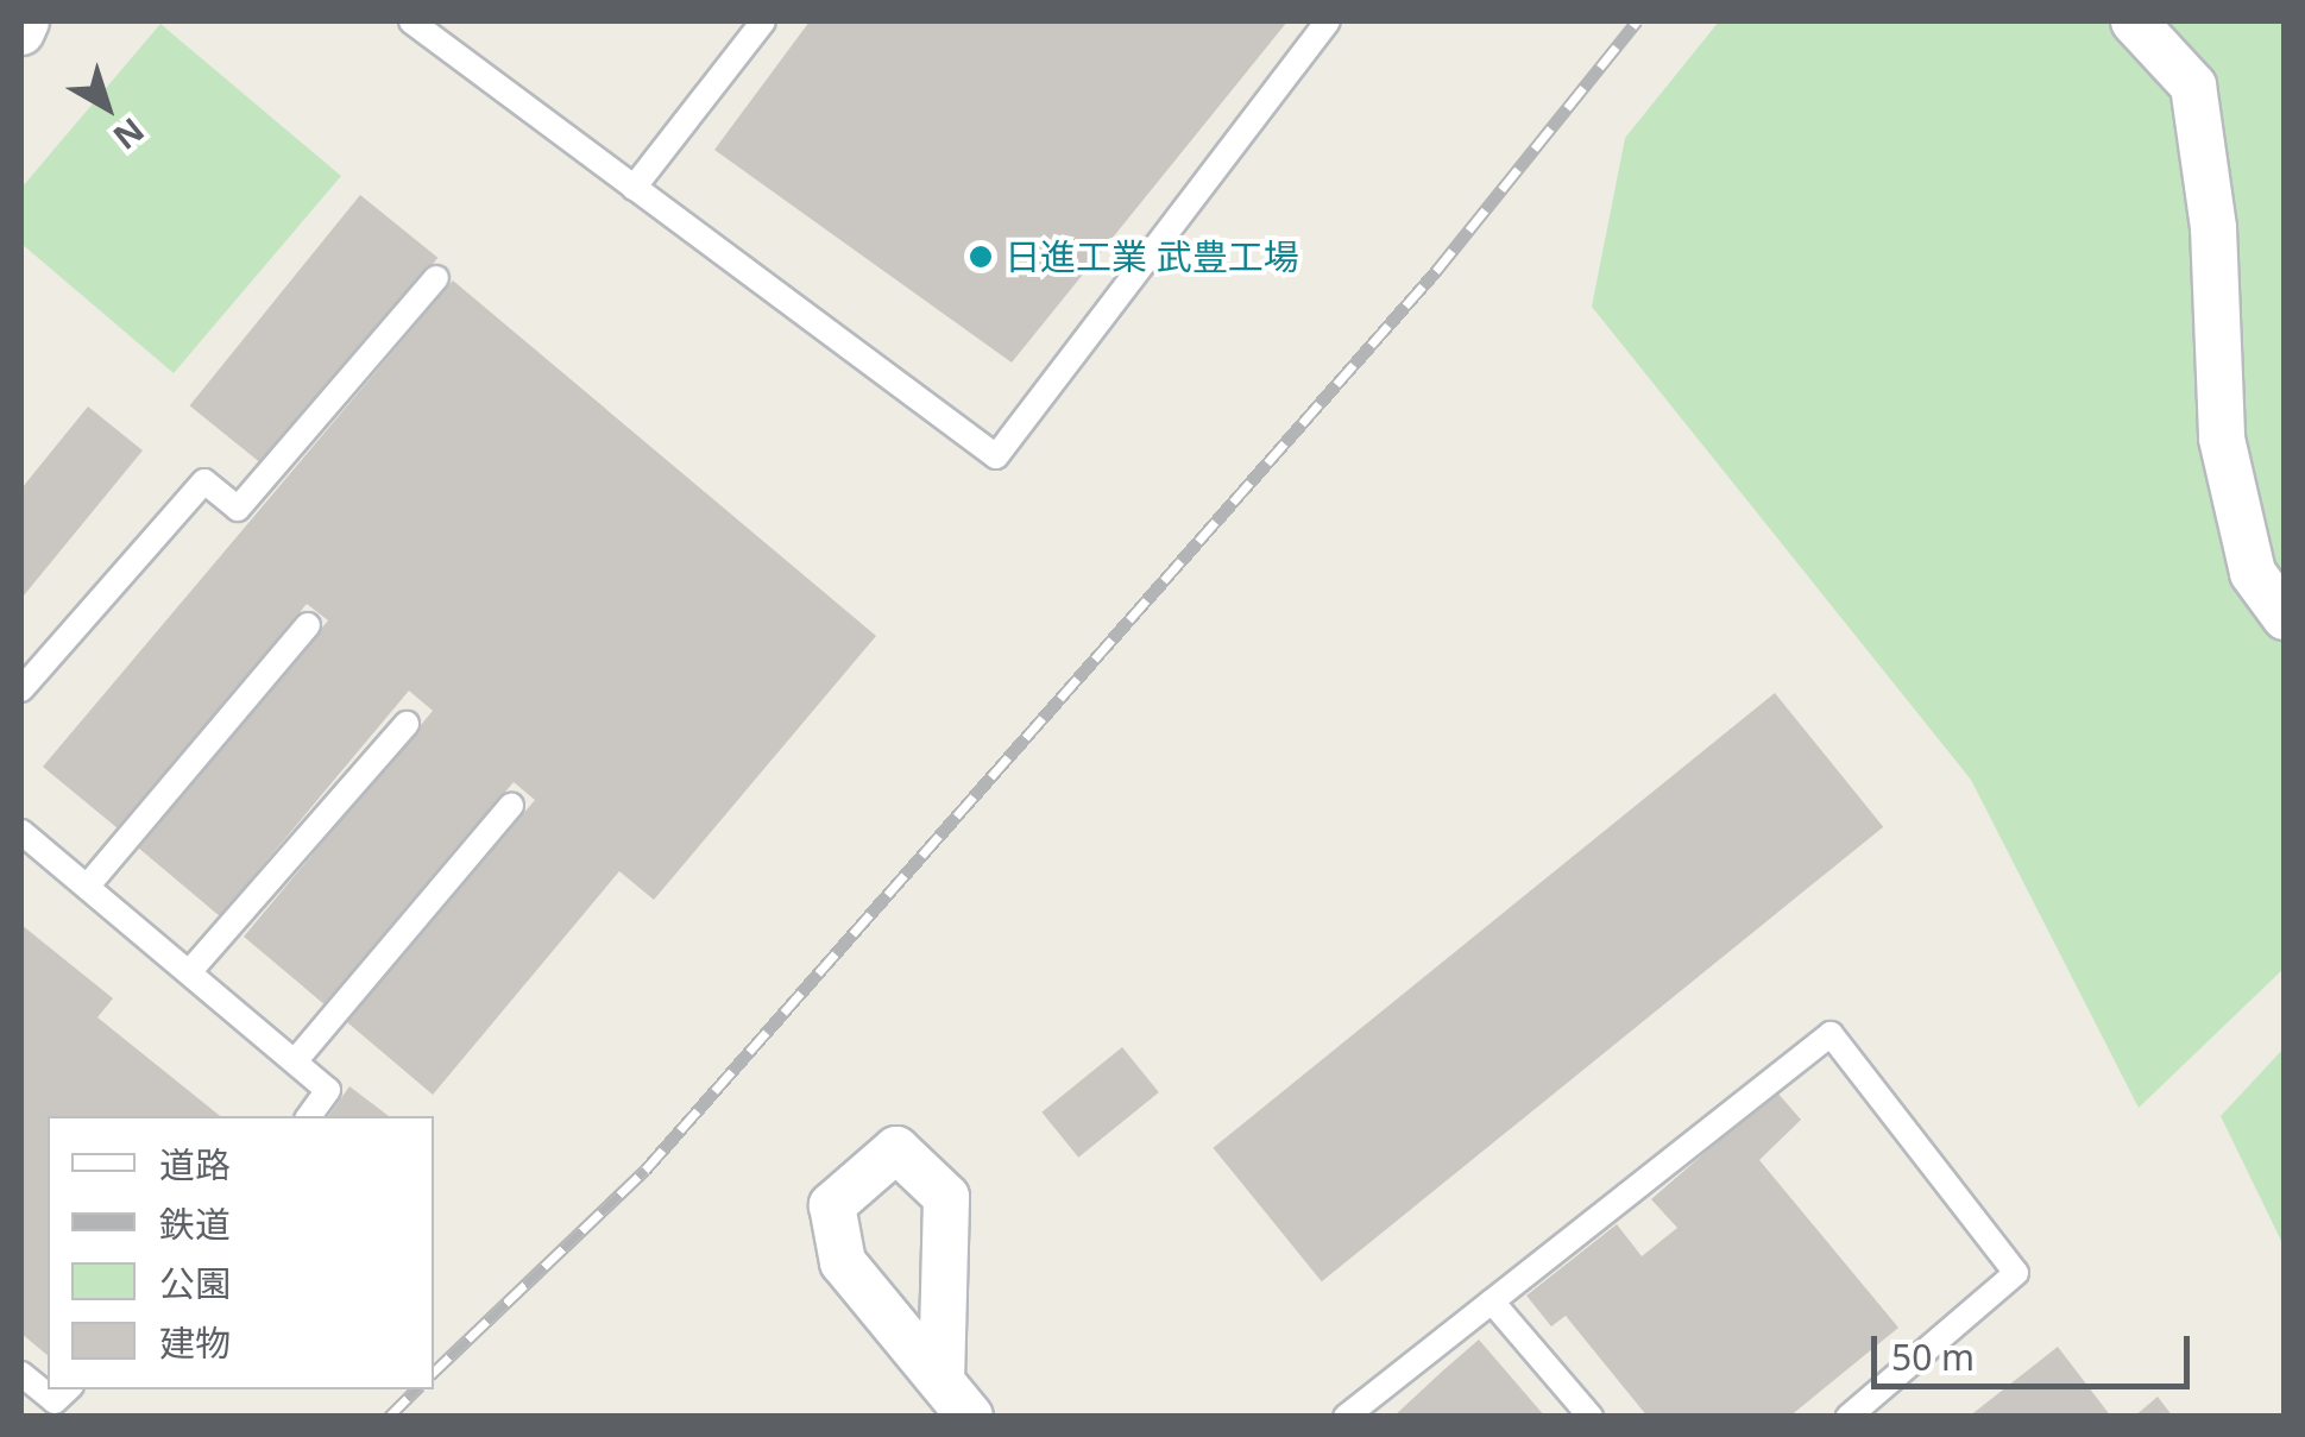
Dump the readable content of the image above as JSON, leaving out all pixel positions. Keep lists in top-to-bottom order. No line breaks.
{"places":["日進工業 武豊工場"],"legend":["道路","鉄道","公園","建物"],"scale_bar":"50 m","north":"bottom right"}
